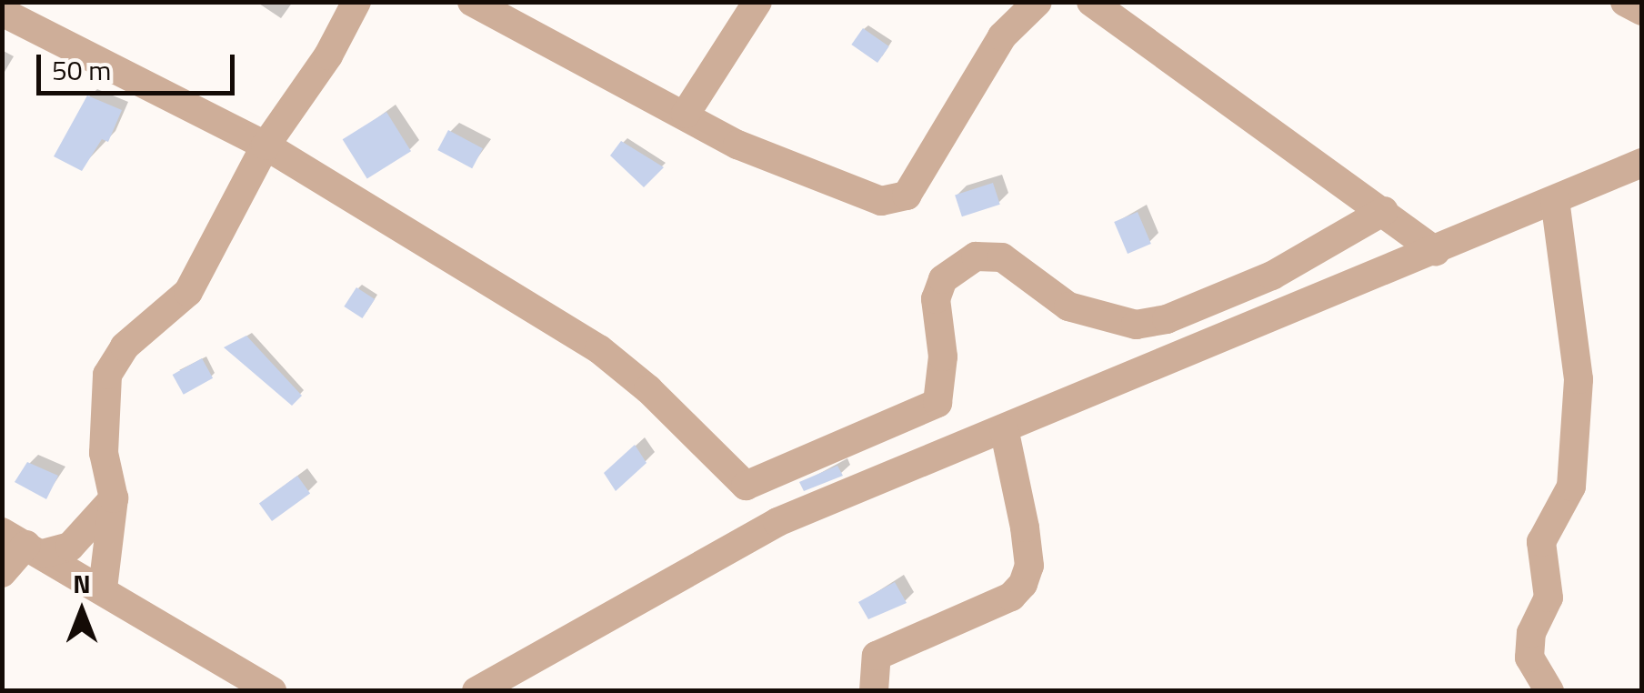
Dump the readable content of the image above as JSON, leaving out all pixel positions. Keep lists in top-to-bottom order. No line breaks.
{"scale_bar":"50 m","north":"top"}
